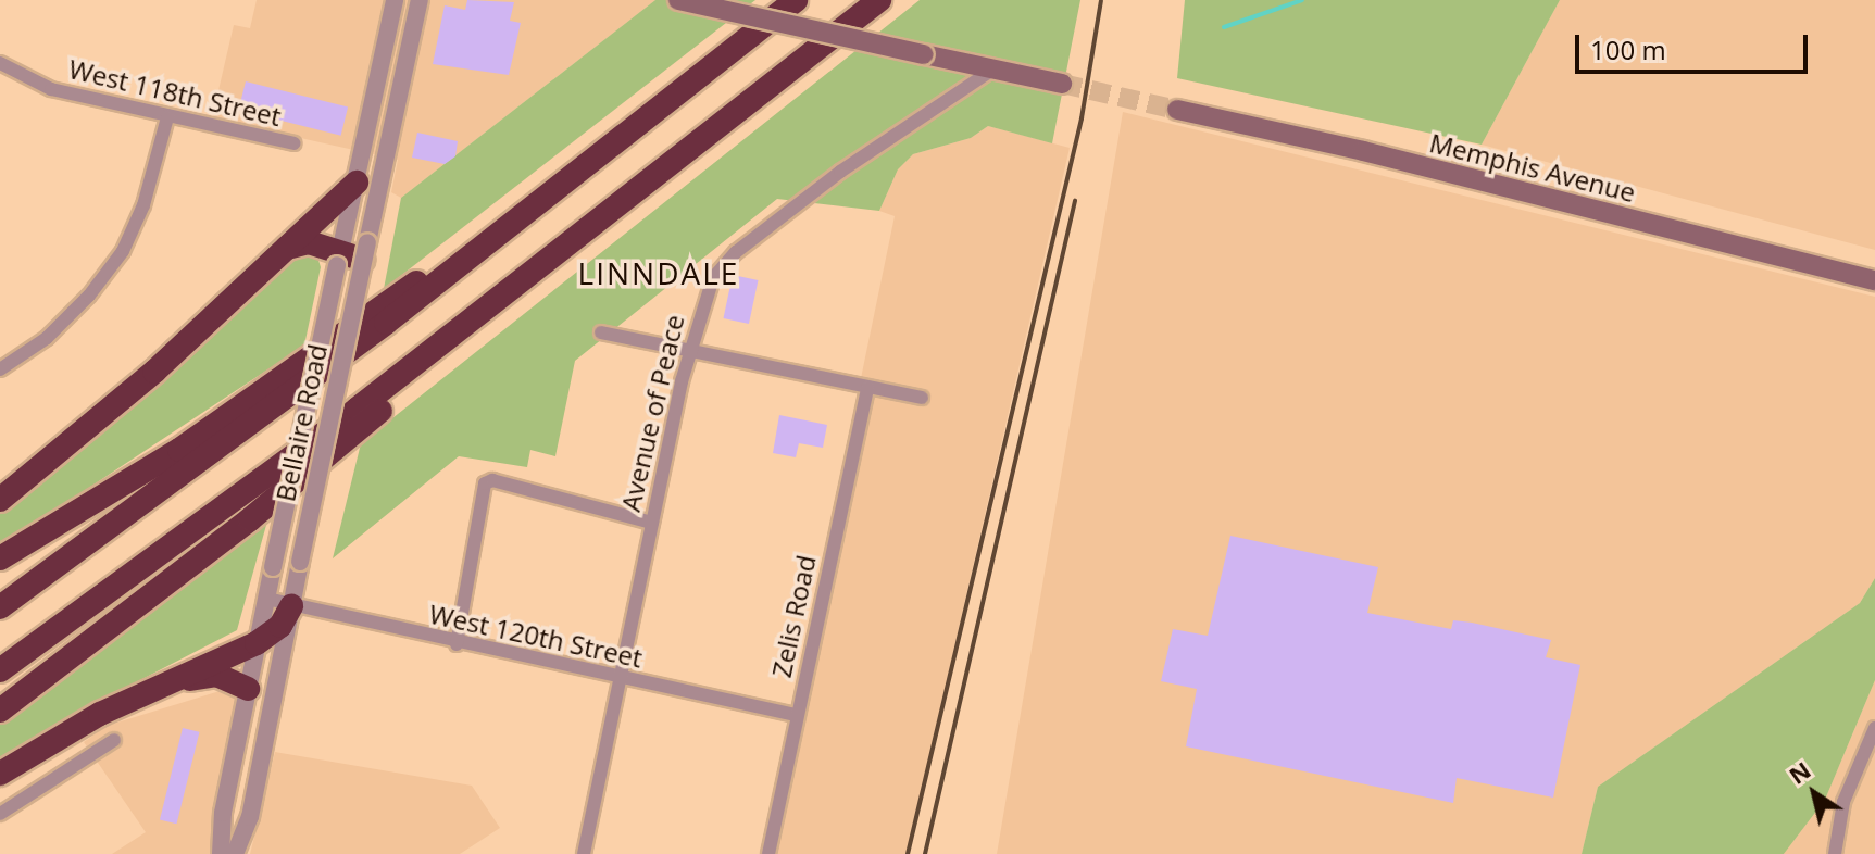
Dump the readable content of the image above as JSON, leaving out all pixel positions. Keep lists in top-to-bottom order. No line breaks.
{"streets":{"main road":["Memphis Avenue"],"street":["West 118th Street","Avenue of Peace","Bellaire Road","Zelis Road","West 120th Street"]},"crossings":[["Avenue of Peace","West 120th Street"],["Bellaire Road","West 120th Street"],["Zelis Road","West 120th Street"]],"districts":["LINNDALE"],"scale_bar":"100 m","north":"top left"}
